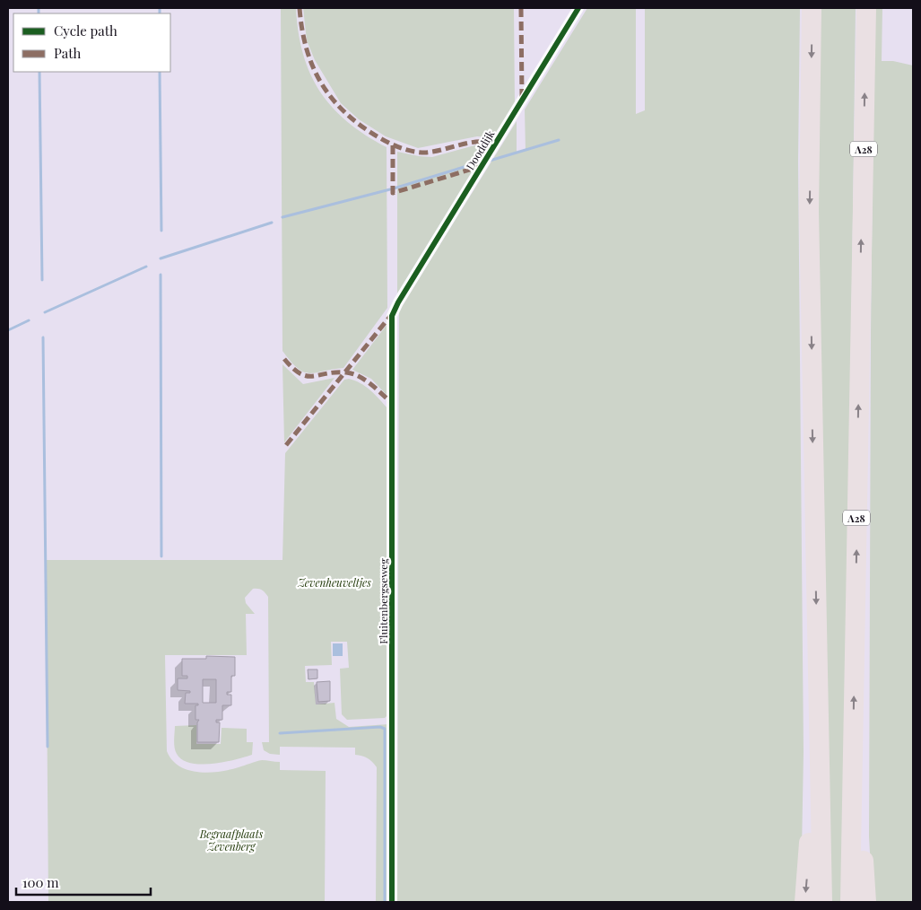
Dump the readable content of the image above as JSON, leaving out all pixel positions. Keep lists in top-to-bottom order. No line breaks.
{"streets":{"highway":["A28"],"street":["Dooddijk","Fluitenbergseweg"]},"crossings":[["Dooddijk","Fluitenbergseweg"]],"parks":["Zevenheuveltjes","Begraafplaats Zevenberg"],"legend":["Cycle path","Path"],"scale_bar":"100 m"}
